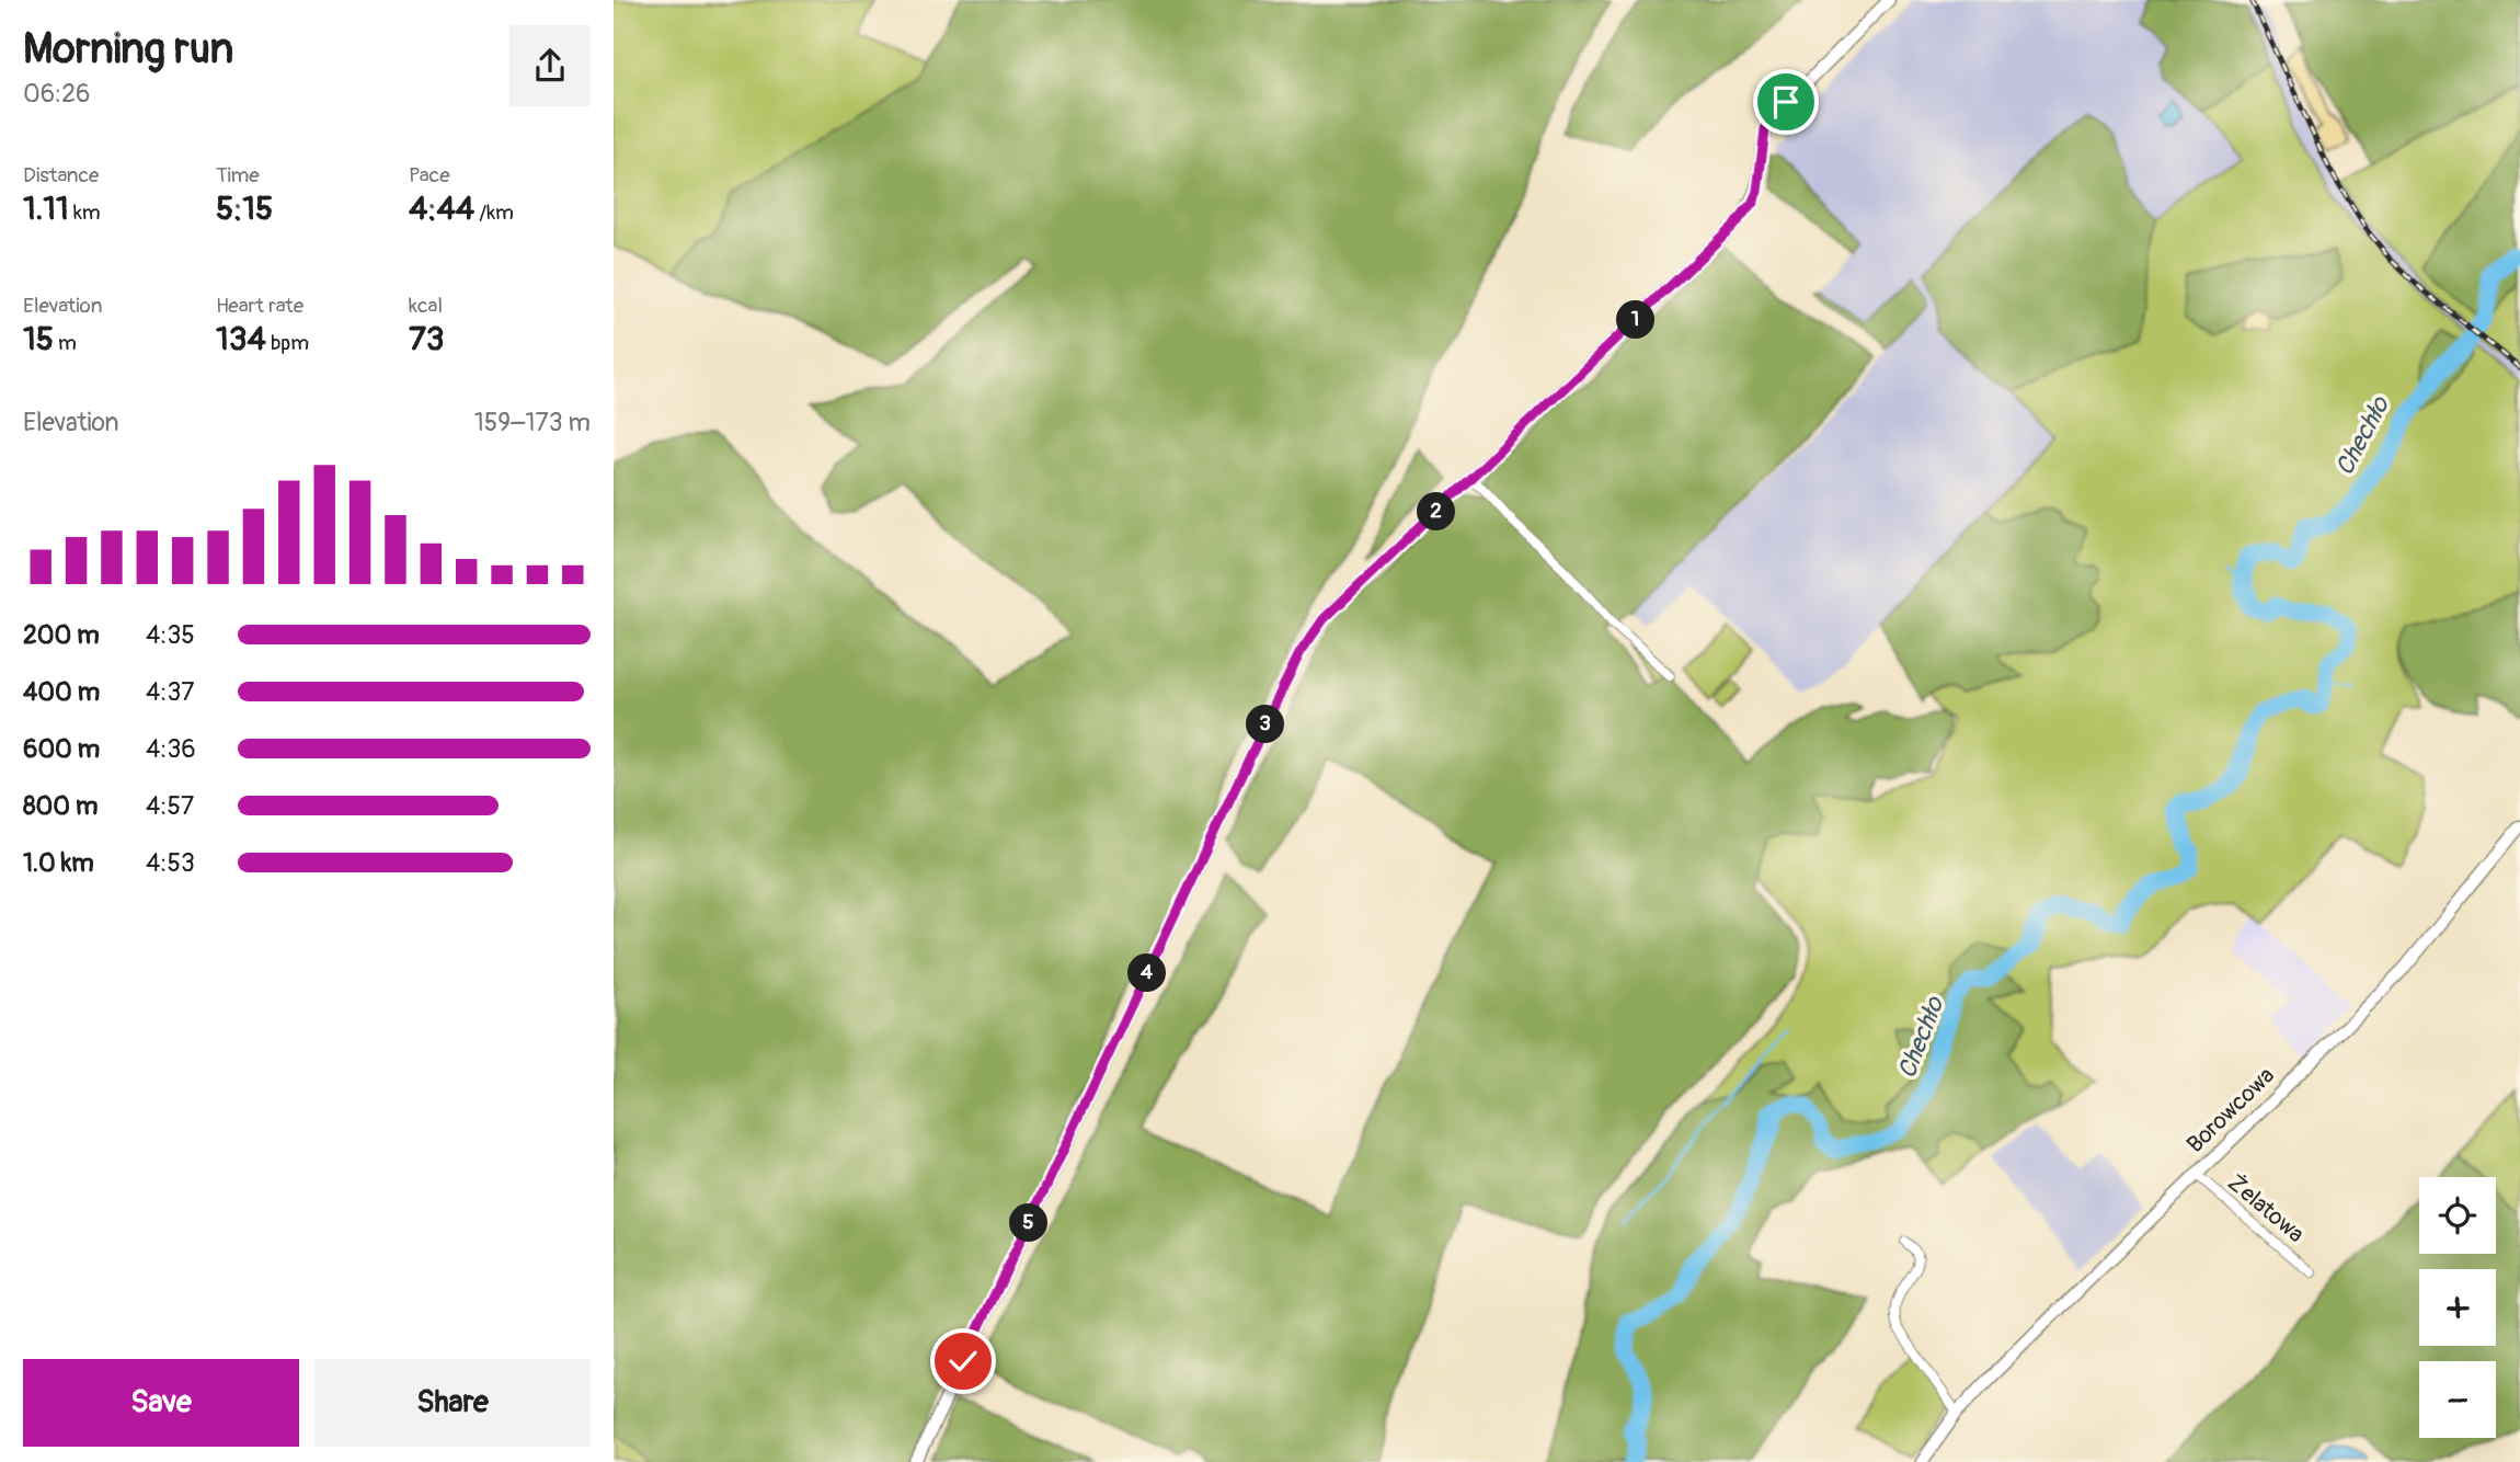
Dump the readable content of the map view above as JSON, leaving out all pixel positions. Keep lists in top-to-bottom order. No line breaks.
{"streets":{"street":["Borowcowa","Żelatowa"]},"crossings":[["Borowcowa","Żelatowa"]],"water":["Chechło"],"page":{"heading":["Morning run","06:26"],"stats":[["Distance","1.11 km"],["Time","5:15"],["Pace","4:44 /km"],["Elevation","15 m"],["Heart rate","134 bpm"],["kcal","73"]],"pins":["1","2","3","4","5"],"chart":["Elevation","159–173 m"],"list":[{"name":"200 m","note":"4:35"},{"name":"400 m","note":"4:37"},{"name":"600 m","note":"4:36"},{"name":"800 m","note":"4:57"},{"name":"1.0 km","note":"4:53"}],"map_buttons":["+","−"],"buttons":["Save","Share"]}}
